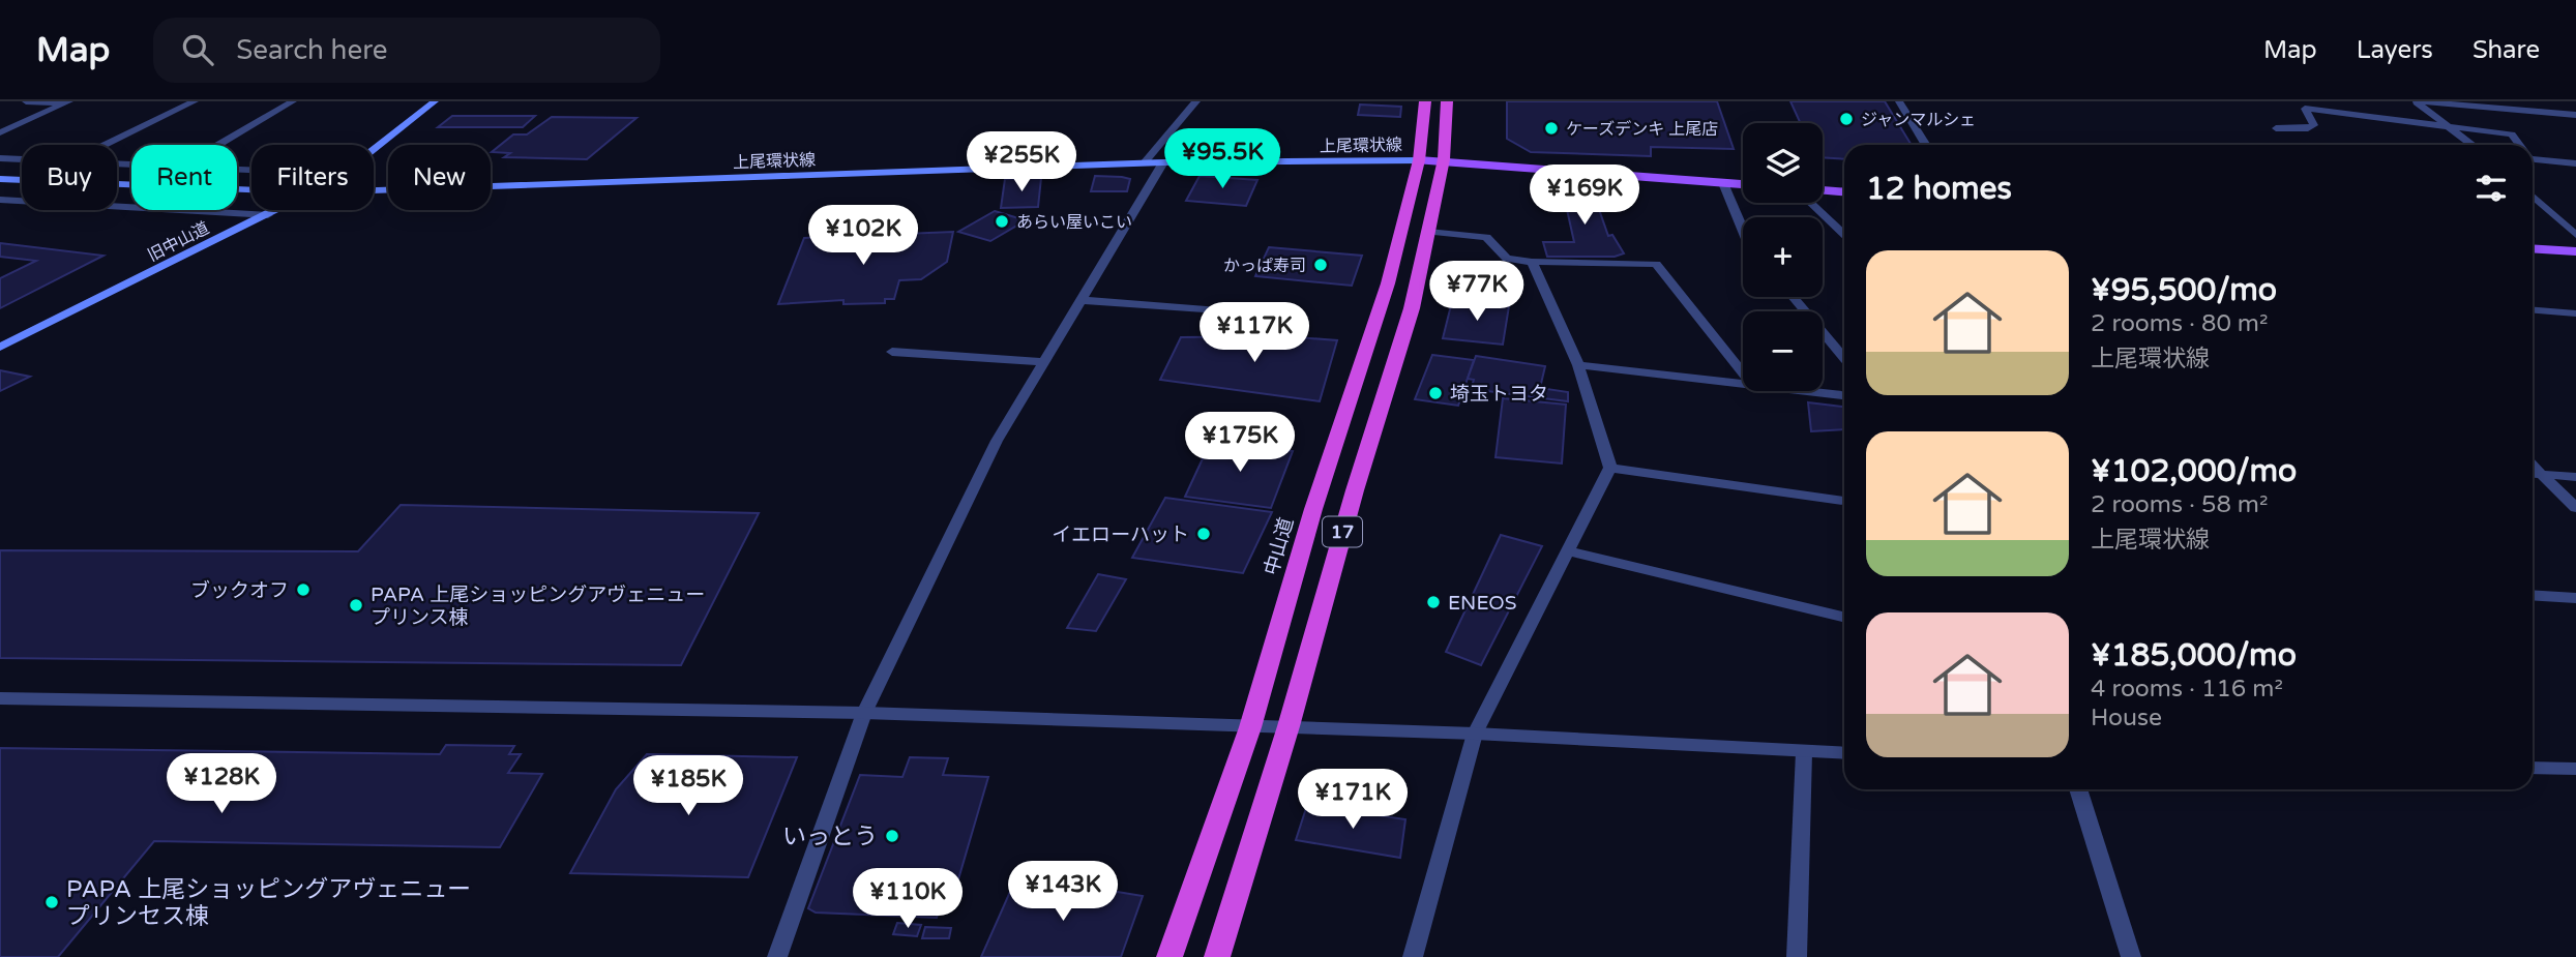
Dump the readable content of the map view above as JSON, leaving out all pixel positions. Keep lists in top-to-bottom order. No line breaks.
{"streets":{"highway":["17","中山道"],"main road":["上尾環状線","旧中山道"]},"crossings":[["上尾環状線","中山道"]],"places":["ジャンマルシェ","ケーズデンキ 上尾店","あらい屋いこい","かっぱ寿司","埼玉トヨタ","イエローハット","ブックオフ","ENEOS","PAPA 上尾ショッピングアヴェニュー プリンス棟","いっとう","PAPA 上尾ショッピングアヴェニュー プリンセス棟"],"page":{"header":"Map","search":"Search here","nav":["Map","Layers","Share"],"map_buttons":["+","−"],"price":["¥95.5K","¥255K","¥169K","¥102K","¥77K","¥117K","¥175K","¥128K","¥185K","¥171K","¥143K","¥110K"],"chip":["Buy","Rent","Filters","New"],"heading":"12 homes","list":[{"name":"¥95,500/mo","note":"2 rooms · 80 m² · 上尾環状線"},{"name":"¥102,000/mo","note":"2 rooms · 58 m² · 上尾環状線"},{"name":"¥185,000/mo","note":"4 rooms · 116 m² · House"}]}}
